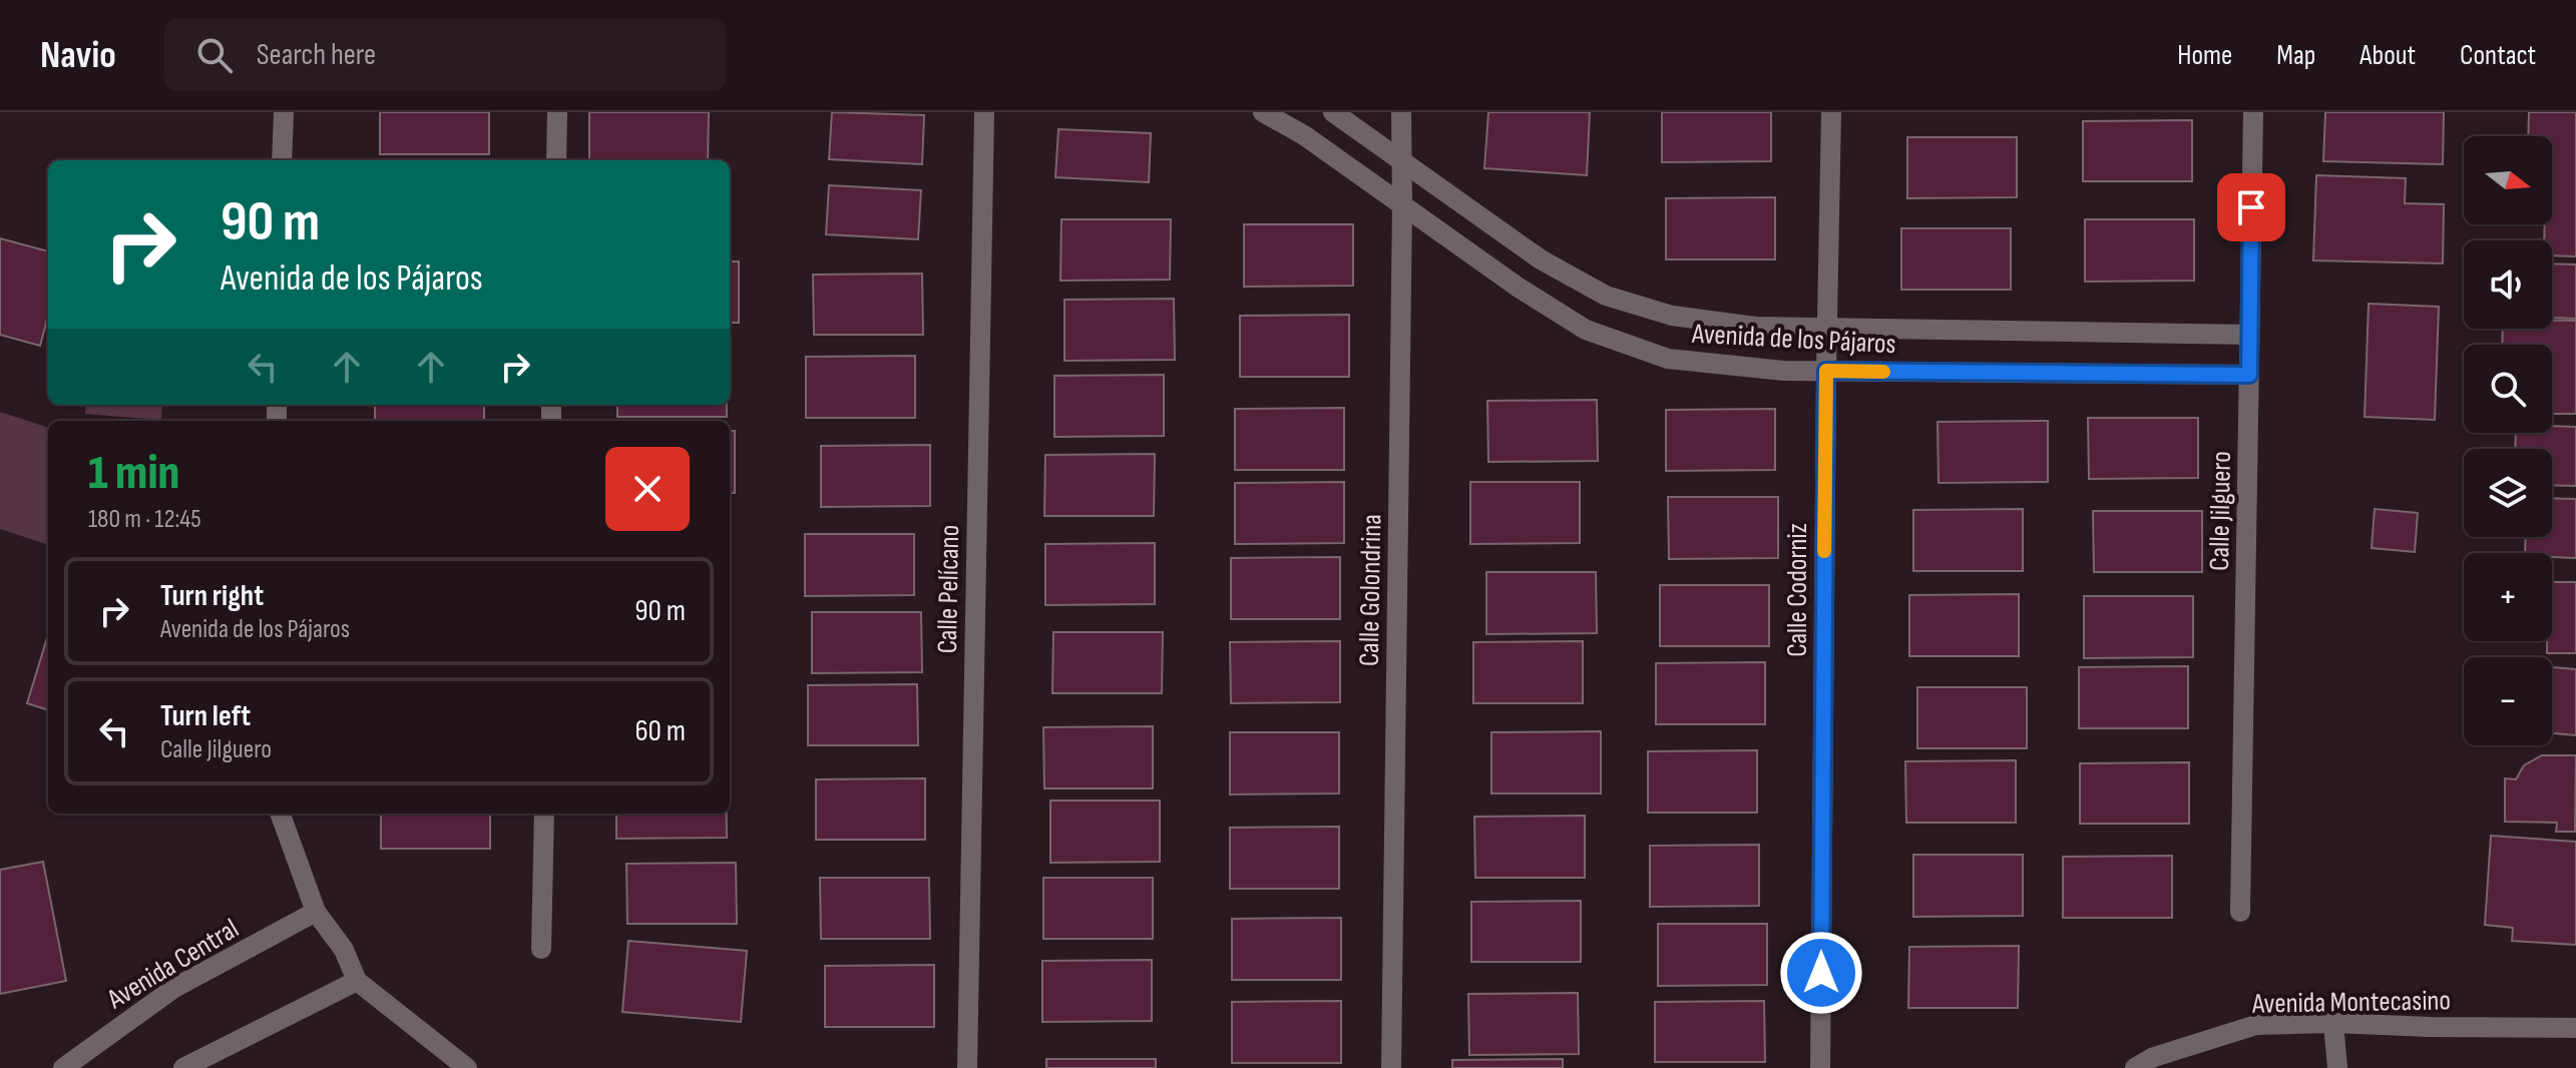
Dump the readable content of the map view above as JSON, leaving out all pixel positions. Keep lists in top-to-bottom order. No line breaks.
{"streets":{"street":["Avenida de los Pájaros","Calle Jilguero","Calle Pelícano","Calle Golondrina","Calle Codorniz","Avenida Central","Avenida Montecasino"]},"crossings":[["Avenida de los Pájaros","Calle Jilguero"],["Avenida de los Pájaros","Calle Golondrina"],["Avenida de los Pájaros","Calle Codorniz"]],"north":"right","page":{"header":"Navio","search":"Search here","nav":["Home","Map","About","Contact"],"map_buttons":["+","−"],"turn":["90 m","Avenida de los Pájaros"],"heading":["1 min","180 m · 12:45"],"list":[{"name":"Turn right","note":"Avenida de los Pájaros","value":"90 m"},{"name":"Turn left","note":"Calle Jilguero","value":"60 m"}]}}
